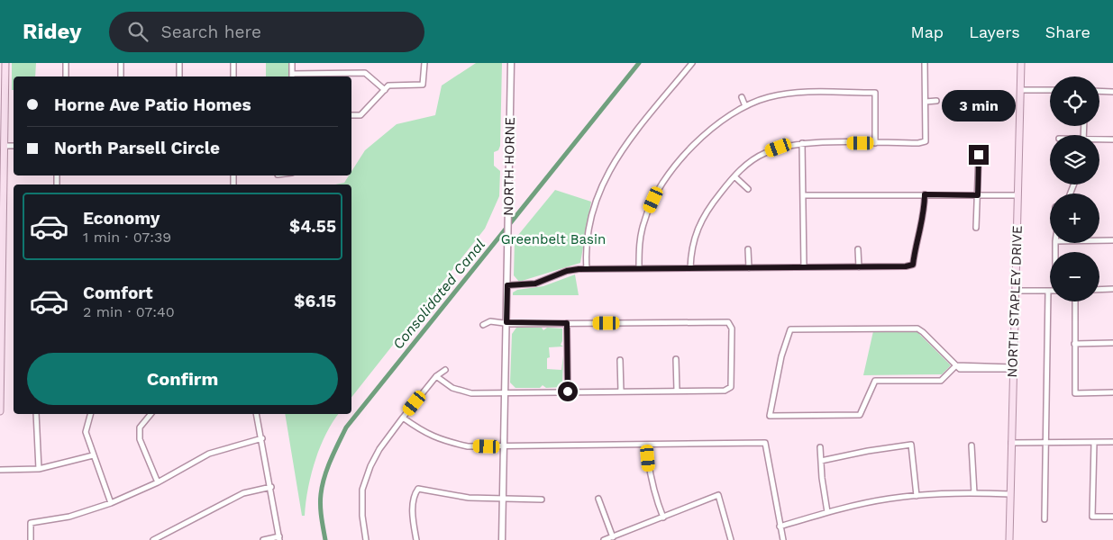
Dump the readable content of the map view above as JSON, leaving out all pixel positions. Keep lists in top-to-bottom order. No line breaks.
{"streets":{"main road":["NORTH STAPLEY DRIVE"],"street":["NORTH HORNE"]},"water":["Consolidated Canal"],"parks":["Greenbelt Basin"],"page":{"header":"Ridey","search":"Search here","nav":["Map","Layers","Share"],"map_buttons":["+","−"],"banner":["Horne Ave Patio Homes","North Parsell Circle"],"bubble":"3 min","list":[{"name":"Economy","note":"1 min · 07:39","value":"$4.55"},{"name":"Comfort","note":"2 min · 07:40","value":"$6.15"}],"buttons":"Confirm"}}
